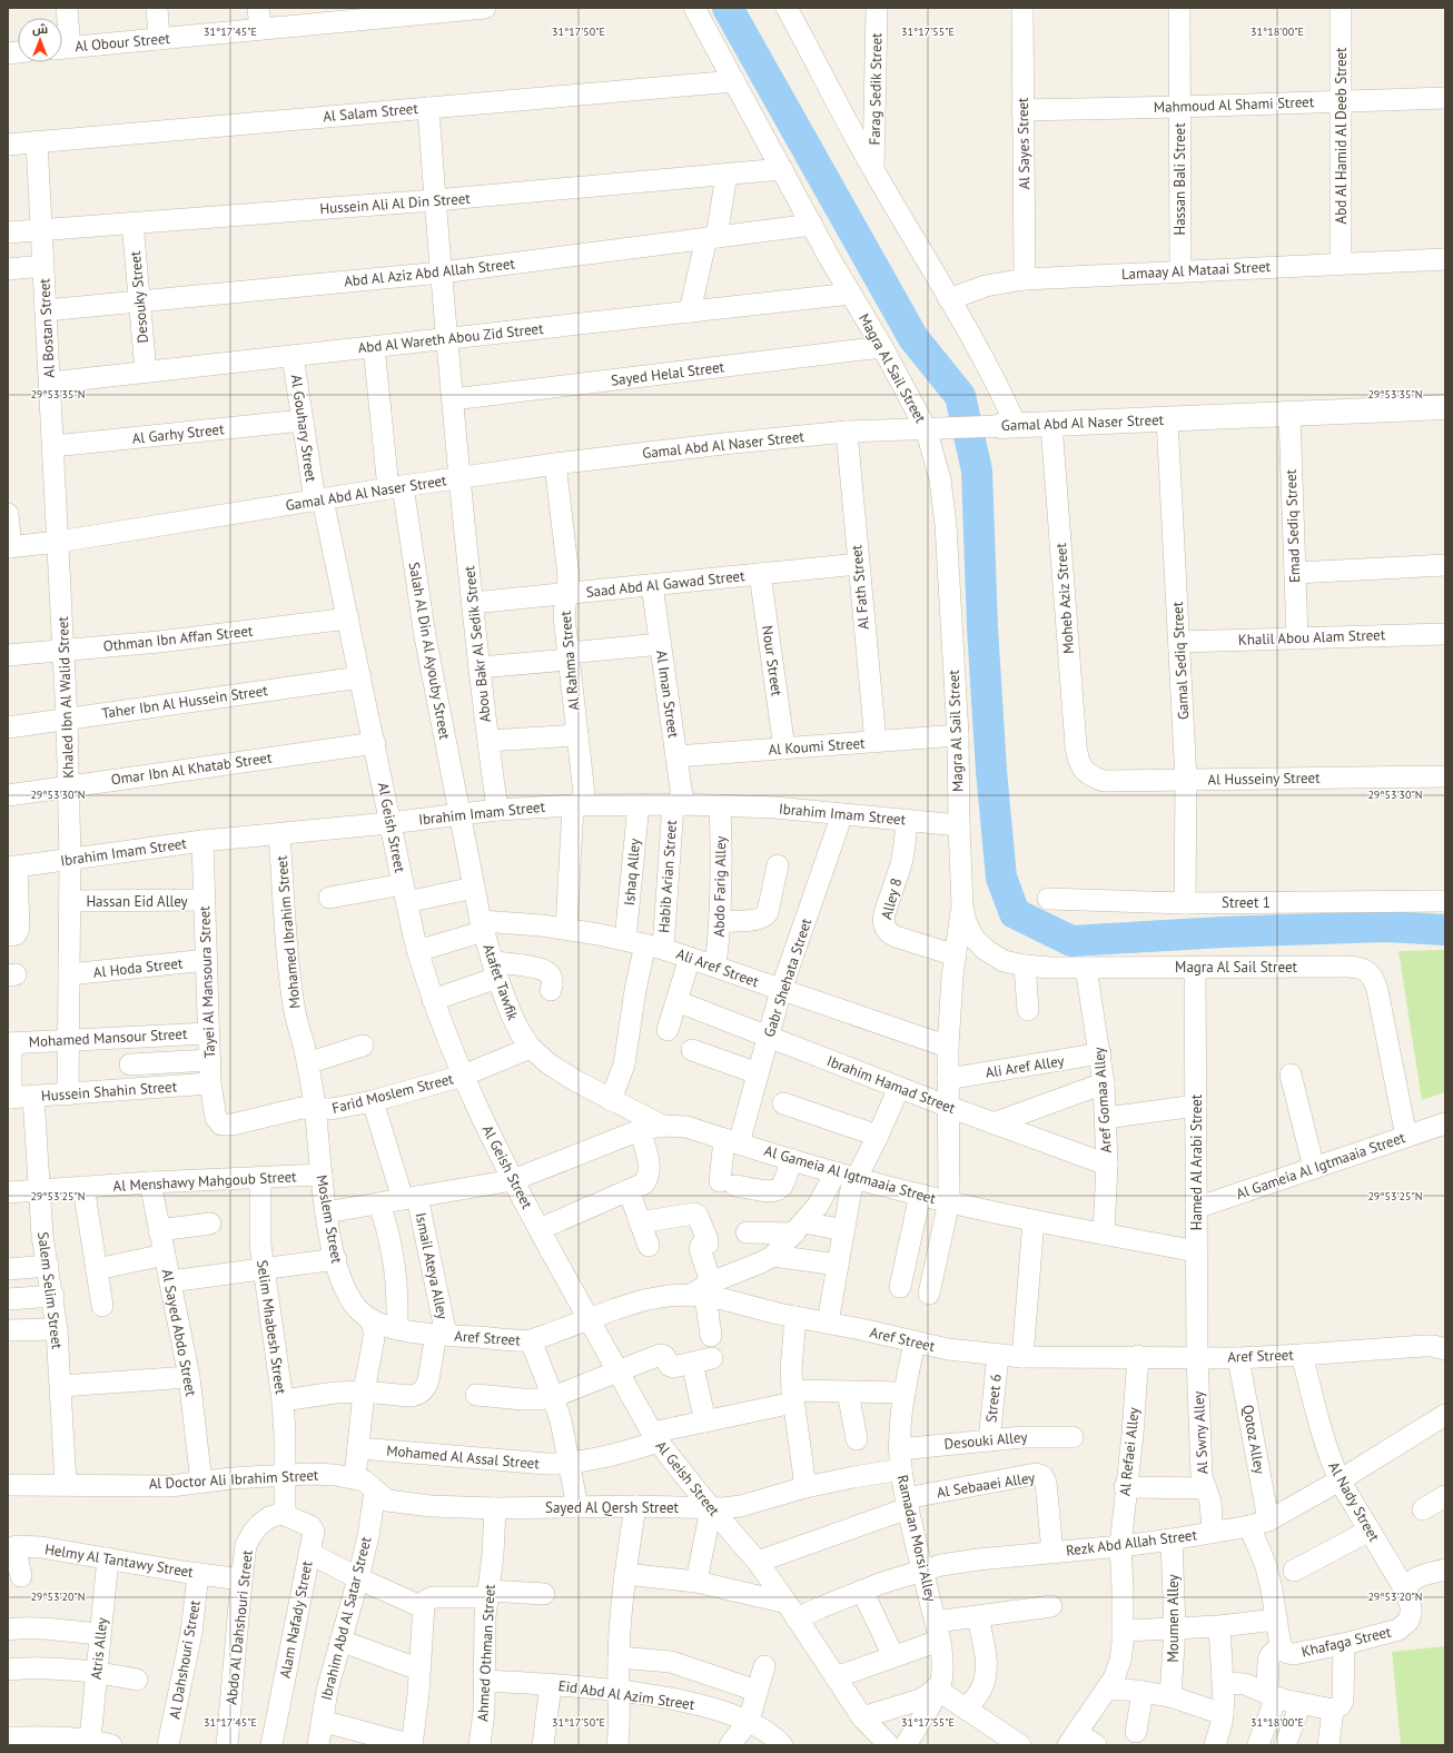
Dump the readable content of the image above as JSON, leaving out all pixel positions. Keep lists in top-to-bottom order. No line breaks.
{"streets":{"street":["Al Obour Street","Farag Sedik Street","Mahmoud Al Shami Street","Al Salam Street","Abd Al Hamid Al Deeb Street","Al Sayes Street","Hassan Bali Street","Hussein Ali Al Din Street","Lamaay Al Mataai Street","Abd Al Aziz Abd Allah Street","Desouky Street","Al Bostan Street","Abd Al Wareth Abou Zid Street","Magra Al Sail Street","Sayed Helal Street","Gamal Abd Al Naser Street","Al Gouhary Street","Al Garhy Street","Emad Sediq Street","Saad Abd Al Gawad Street","Al Fath Street","Moheb Aziz Street","Khalil Abou Alam Street","Othman Ibn Affan Street","Abou Bakr Al Sedik Street","Salah Al Din Al Ayouby Street","Al Rahma Street","Nour Street","Gamal Sediq Street","Al Iman Street","Khaled Ibn Al Walid Street","Taher Ibn Al Hussein Street","Al Koumi Street","Omar Ibn Al Khatab Street","Al Husseiny Street","Ibrahim Imam Street","Al Geish Street","Ishaq Alley","Habib Arian Street","Abdo Farig Alley","Alley 8","Hassan Eid Alley","Street 1","Mohamed Ibrahim Street","Al Hoda Street","Ali Aref Street","Gabr Shehata Street","Tayei Al Mansoura Street","Atafet Tawfik","Mohamed Mansour Street","Ali Aref Alley","Ibrahim Hamad Street","Hussein Shahin Street","Farid Moslem Street","Aref Gomaa Alley","Hamed Al Arabi Street","Al Gameia Al Igtmaaia Street","Al Menshawy Mahgoub Street","Moslem Street","Ismail Ateya Alley","Salem Selim Street","Selim Mhabesh Street","Al Sayed Abdo Street","Aref Street","Street 6","Al Swny Alley","Qotoz Alley","Desouki Alley","Al Refaei Alley","Mohamed Al Assal Street","Al Doctor Ali Ibrahim Street","Al Sebaaei Alley","Al Nady Street","Sayed Al Qersh Street","Ramadan Morsi Alley","Rezk Abd Allah Street","Helmy Al Tantawy Street","Ibrahim Abd Al Satar Street","Moumen Alley","Alam Nafady Street","Abdo Al Dahshouri Street","Khafaga Street","Atris Alley","Ahmed Othman Street","Al Dahshouri Street","Eid Abd Al Azim Street"]},"crossings":[["Mahmoud Al Shami Street","Abd Al Hamid Al Deeb Street"],["Mahmoud Al Shami Street","Al Sayes Street"],["Mahmoud Al Shami Street","Hassan Bali Street"],["Al Salam Street","Al Bostan Street"],["Al Salam Street","Magra Al Sail Street"],["Al Salam Street","Abou Bakr Al Sedik Street"],["Abd Al Hamid Al Deeb Street","Lamaay Al Mataai Street"],["Al Sayes Street","Lamaay Al Mataai Street"],["Hassan Bali Street","Lamaay Al Mataai Street"],["Hussein Ali Al Din Street","Desouky Street"],["Hussein Ali Al Din Street","Al Bostan Street"],["Hussein Ali Al Din Street","Magra Al Sail Street"],["Hussein Ali Al Din Street","Abou Bakr Al Sedik Street"],["Abd Al Aziz Abd Allah Street","Desouky Street"],["Abd Al Aziz Abd Allah Street","Al Bostan Street"],["Abd Al Aziz Abd Allah Street","Magra Al Sail Street"],["Abd Al Aziz Abd Allah Street","Abou Bakr Al Sedik Street"],["Desouky Street","Abd Al Wareth Abou Zid Street"],["Al Bostan Street","Abd Al Wareth Abou Zid Street"],["Al Bostan Street","Gamal Abd Al Naser Street"],["Al Bostan Street","Al Garhy Street"],["Al Bostan Street","Khaled Ibn Al Walid Street"],["Abd Al Wareth Abou Zid Street","Magra Al Sail Street"],["Abd Al Wareth Abou Zid Street","Al Gouhary Street"],["Abd Al Wareth Abou Zid Street","Abou Bakr Al Sedik Street"],["Abd Al Wareth Abou Zid Street","Salah Al Din Al Ayouby Street"],["Magra Al Sail Street","Sayed Helal Street"],["Magra Al Sail Street","Gamal Abd Al Naser Street"],["Magra Al Sail Street","Al Koumi Street"],["Magra Al Sail Street","Ibrahim Imam Street"],["Magra Al Sail Street","Aref Gomaa Alley"],["Magra Al Sail Street","Hamed Al Arabi Street"],["Magra Al Sail Street","Al Gameia Al Igtmaaia Street"],["Sayed Helal Street","Abou Bakr Al Sedik Street"],["Gamal Abd Al Naser Street","Al Gouhary Street"],["Gamal Abd Al Naser Street","Emad Sediq Street"],["Gamal Abd Al Naser Street","Al Fath Street"],["Gamal Abd Al Naser Street","Moheb Aziz Street"],["Gamal Abd Al Naser Street","Abou Bakr Al Sedik Street"],["Gamal Abd Al Naser Street","Salah Al Din Al Ayouby Street"],["Gamal Abd Al Naser Street","Al Rahma Street"],["Gamal Abd Al Naser Street","Gamal Sediq Street"],["Gamal Abd Al Naser Street","Khaled Ibn Al Walid Street"],["Gamal Abd Al Naser Street","Al Geish Street"],["Al Gouhary Street","Al Garhy Street"],["Al Gouhary Street","Al Geish Street"],["Emad Sediq Street","Khalil Abou Alam Street"],["Saad Abd Al Gawad Street","Al Fath Street"],["Saad Abd Al Gawad Street","Abou Bakr Al Sedik Street"],["Saad Abd Al Gawad Street","Al Rahma Street"],["Saad Abd Al Gawad Street","Nour Street"],["Saad Abd Al Gawad Street","Al Iman Street"],["Al Fath Street","Al Koumi Street"],["Moheb Aziz Street","Al Husseiny Street"],["Khalil Abou Alam Street","Gamal Sediq Street"],["Othman Ibn Affan Street","Khaled Ibn Al Walid Street"],["Othman Ibn Affan Street","Al Geish Street"],["Abou Bakr Al Sedik Street","Ibrahim Imam Street"],["Salah Al Din Al Ayouby Street","Ibrahim Imam Street"],["Salah Al Din Al Ayouby Street","Atafet Tawfik"],["Al Rahma Street","Ibrahim Imam Street"],["Al Rahma Street","Ali Aref Street"],["Nour Street","Al Koumi Street"],["Gamal Sediq Street","Al Husseiny Street"],["Gamal Sediq Street","Street 1"],["Al Iman Street","Al Koumi Street"],["Al Iman Street","Ibrahim Imam Street"],["Al Iman Street","Habib Arian Street"],["Khaled Ibn Al Walid Street","Taher Ibn Al Hussein Street"],["Khaled Ibn Al Walid Street","Omar Ibn Al Khatab Street"],["Khaled Ibn Al Walid Street","Ibrahim Imam Street"],["Khaled Ibn Al Walid Street","Hassan Eid Alley"],["Khaled Ibn Al Walid Street","Al Hoda Street"],["Khaled Ibn Al Walid Street","Mohamed Mansour Street"],["Khaled Ibn Al Walid Street","Hussein Shahin Street"],["Taher Ibn Al Hussein Street","Al Geish Street"],["Omar Ibn Al Khatab Street","Al Geish Street"],["Ibrahim Imam Street","Al Geish Street"],["Ibrahim Imam Street","Ishaq Alley"],["Ibrahim Imam Street","Habib Arian Street"],["Ibrahim Imam Street","Abdo Farig Alley"],["Ibrahim Imam Street","Alley 8"],["Ibrahim Imam Street","Mohamed Ibrahim Street"],["Ibrahim Imam Street","Gabr Shehata Street"],["Ibrahim Imam Street","Tayei Al Mansoura Street"],["Ibrahim Imam Street","Atafet Tawfik"],["Al Geish Street","Ali Aref Street"],["Al Geish Street","Farid Moslem Street"],["Al Geish Street","Al Gameia Al Igtmaaia Street"],["Al Geish Street","Aref Street"],["Al Geish Street","Mohamed Al Assal Street"],["Al Geish Street","Al Sebaaei Alley"],["Al Geish Street","Sayed Al Qersh Street"],["Al Geish Street","Rezk Abd Allah Street"],["Ishaq Alley","Habib Arian Street"],["Ishaq Alley","Ali Aref Street"],["Habib Arian Street","Ali Aref Street"],["Abdo Farig Alley","Ali Aref Street"],["Hassan Eid Alley","Tayei Al Mansoura Street"],["Mohamed Ibrahim Street","Farid Moslem Street"],["Mohamed Ibrahim Street","Moslem Street"],["Al Hoda Street","Tayei Al Mansoura Street"],["Ali Aref Street","Gabr Shehata Street"],["Ali Aref Street","Atafet Tawfik"],["Gabr Shehata Street","Ibrahim Hamad Street"],["Gabr Shehata Street","Al Gameia Al Igtmaaia Street"],["Tayei Al Mansoura Street","Mohamed Mansour Street"],["Tayei Al Mansoura Street","Hussein Shahin Street"],["Tayei Al Mansoura Street","Farid Moslem Street"],["Atafet Tawfik","Farid Moslem Street"],["Atafet Tawfik","Al Gameia Al Igtmaaia Street"],["Ali Aref Alley","Aref Gomaa Alley"],["Ibrahim Hamad Street","Aref Gomaa Alley"],["Hussein Shahin Street","Salem Selim Street"],["Farid Moslem Street","Moslem Street"],["Farid Moslem Street","Ismail Ateya Alley"],["Aref Gomaa Alley","Al Gameia Al Igtmaaia Street"],["Hamed Al Arabi Street","Al Gameia Al Igtmaaia Street"],["Hamed Al Arabi Street","Aref Street"],["Hamed Al Arabi Street","Al Swny Alley"],["Al Gameia Al Igtmaaia Street","Moslem Street"],["Al Gameia Al Igtmaaia Street","Ismail Ateya Alley"],["Al Menshawy Mahgoub Street","Moslem Street"],["Al Menshawy Mahgoub Street","Salem Selim Street"],["Al Menshawy Mahgoub Street","Selim Mhabesh Street"],["Al Menshawy Mahgoub Street","Al Sayed Abdo Street"],["Moslem Street","Aref Street"],["Ismail Ateya Alley","Selim Mhabesh Street"],["Ismail Ateya Alley","Aref Street"],["Salem Selim Street","Al Doctor Ali Ibrahim Street"],["Selim Mhabesh Street","Al Doctor Ali Ibrahim Street"],["Al Sayed Abdo Street","Al Doctor Ali Ibrahim Street"],["Aref Street","Street 6"],["Aref Street","Al Swny Alley"],["Aref Street","Qotoz Alley"],["Aref Street","Al Refaei Alley"],["Aref Street","Al Nady Street"],["Aref Street","Ramadan Morsi Alley"],["Street 6","Desouki Alley"],["Al Swny Alley","Rezk Abd Allah Street"],["Qotoz Alley","Rezk Abd Allah Street"],["Qotoz Alley","Khafaga Street"],["Desouki Alley","Ramadan Morsi Alley"],["Al Refaei Alley","Rezk Abd Allah Street"],["Mohamed Al Assal Street","Ramadan Morsi Alley"],["Al Doctor Ali Ibrahim Street","Sayed Al Qersh Street"],["Al Doctor Ali Ibrahim Street","Ibrahim Abd Al Satar Street"],["Al Sebaaei Alley","Ramadan Morsi Alley"],["Al Sebaaei Alley","Rezk Abd Allah Street"],["Al Nady Street","Rezk Abd Allah Street"],["Al Nady Street","Khafaga Street"],["Sayed Al Qersh Street","Ramadan Morsi Alley"],["Sayed Al Qersh Street","Ibrahim Abd Al Satar Street"],["Sayed Al Qersh Street","Ahmed Othman Street"],["Ramadan Morsi Alley","Rezk Abd Allah Street"],["Rezk Abd Allah Street","Moumen Alley"],["Helmy Al Tantawy Street","Abdo Al Dahshouri Street"],["Helmy Al Tantawy Street","Atris Alley"],["Helmy Al Tantawy Street","Al Dahshouri Street"],["Alam Nafady Street","Abdo Al Dahshouri Street"],["Ahmed Othman Street","Eid Abd Al Azim Street"]],"north":"top","coordinates":["31°17'45\"E","31°17'50\"E","31°17'55\"E","31°18'00\"E","29°53'35\"N","29°53'30\"N","29°53'25\"N","29°53'20\"N"]}
